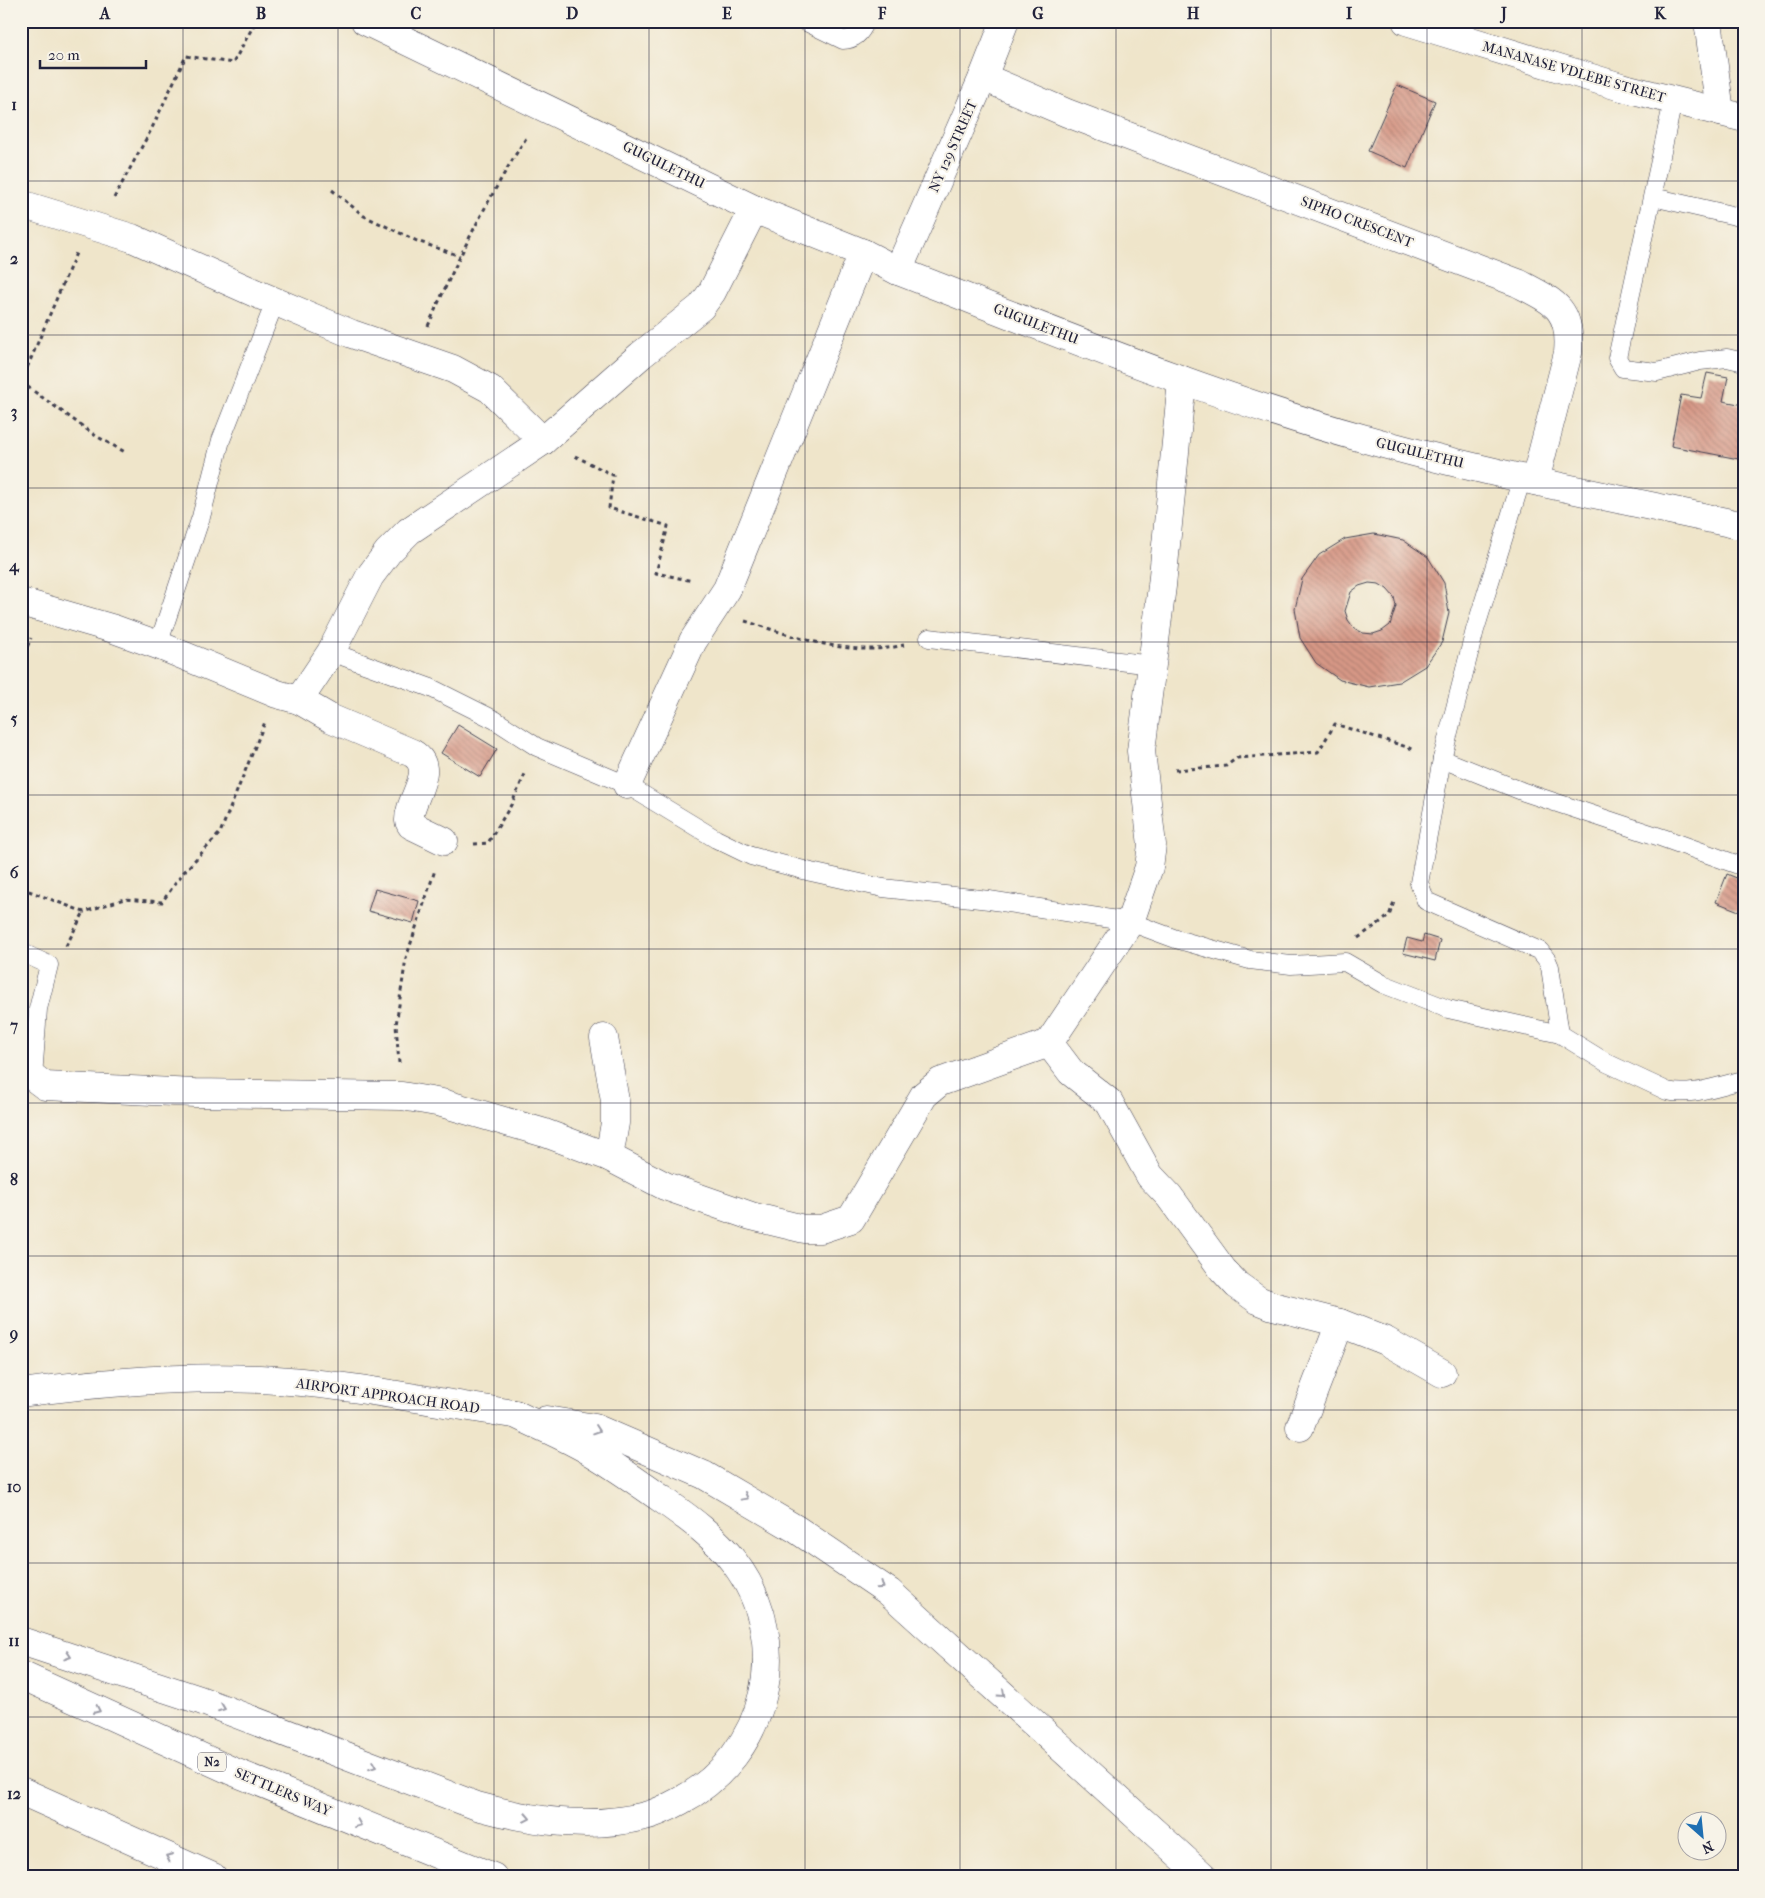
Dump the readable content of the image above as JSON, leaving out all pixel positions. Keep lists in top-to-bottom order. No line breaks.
{"streets":{"main road":["MANANASE VDLEBE STREET","NY 129 STREET","GUGULETHU","SIPHO CRESCENT","AIRPORT APPROACH ROAD","N2","SETTLERS WAY"]},"crossings":[["NY 129 STREET","GUGULETHU"],["NY 129 STREET","SIPHO CRESCENT"],["GUGULETHU","SIPHO CRESCENT"]],"one_way":["AIRPORT APPROACH ROAD"],"scale_bar":"20 m","north":"bottom right","grid":{"columns":["A","B","C","D","E","F","G","H","I","J","K"],"rows":["1","2","3","4","5","6","7","8","9","10","11","12"]}}
